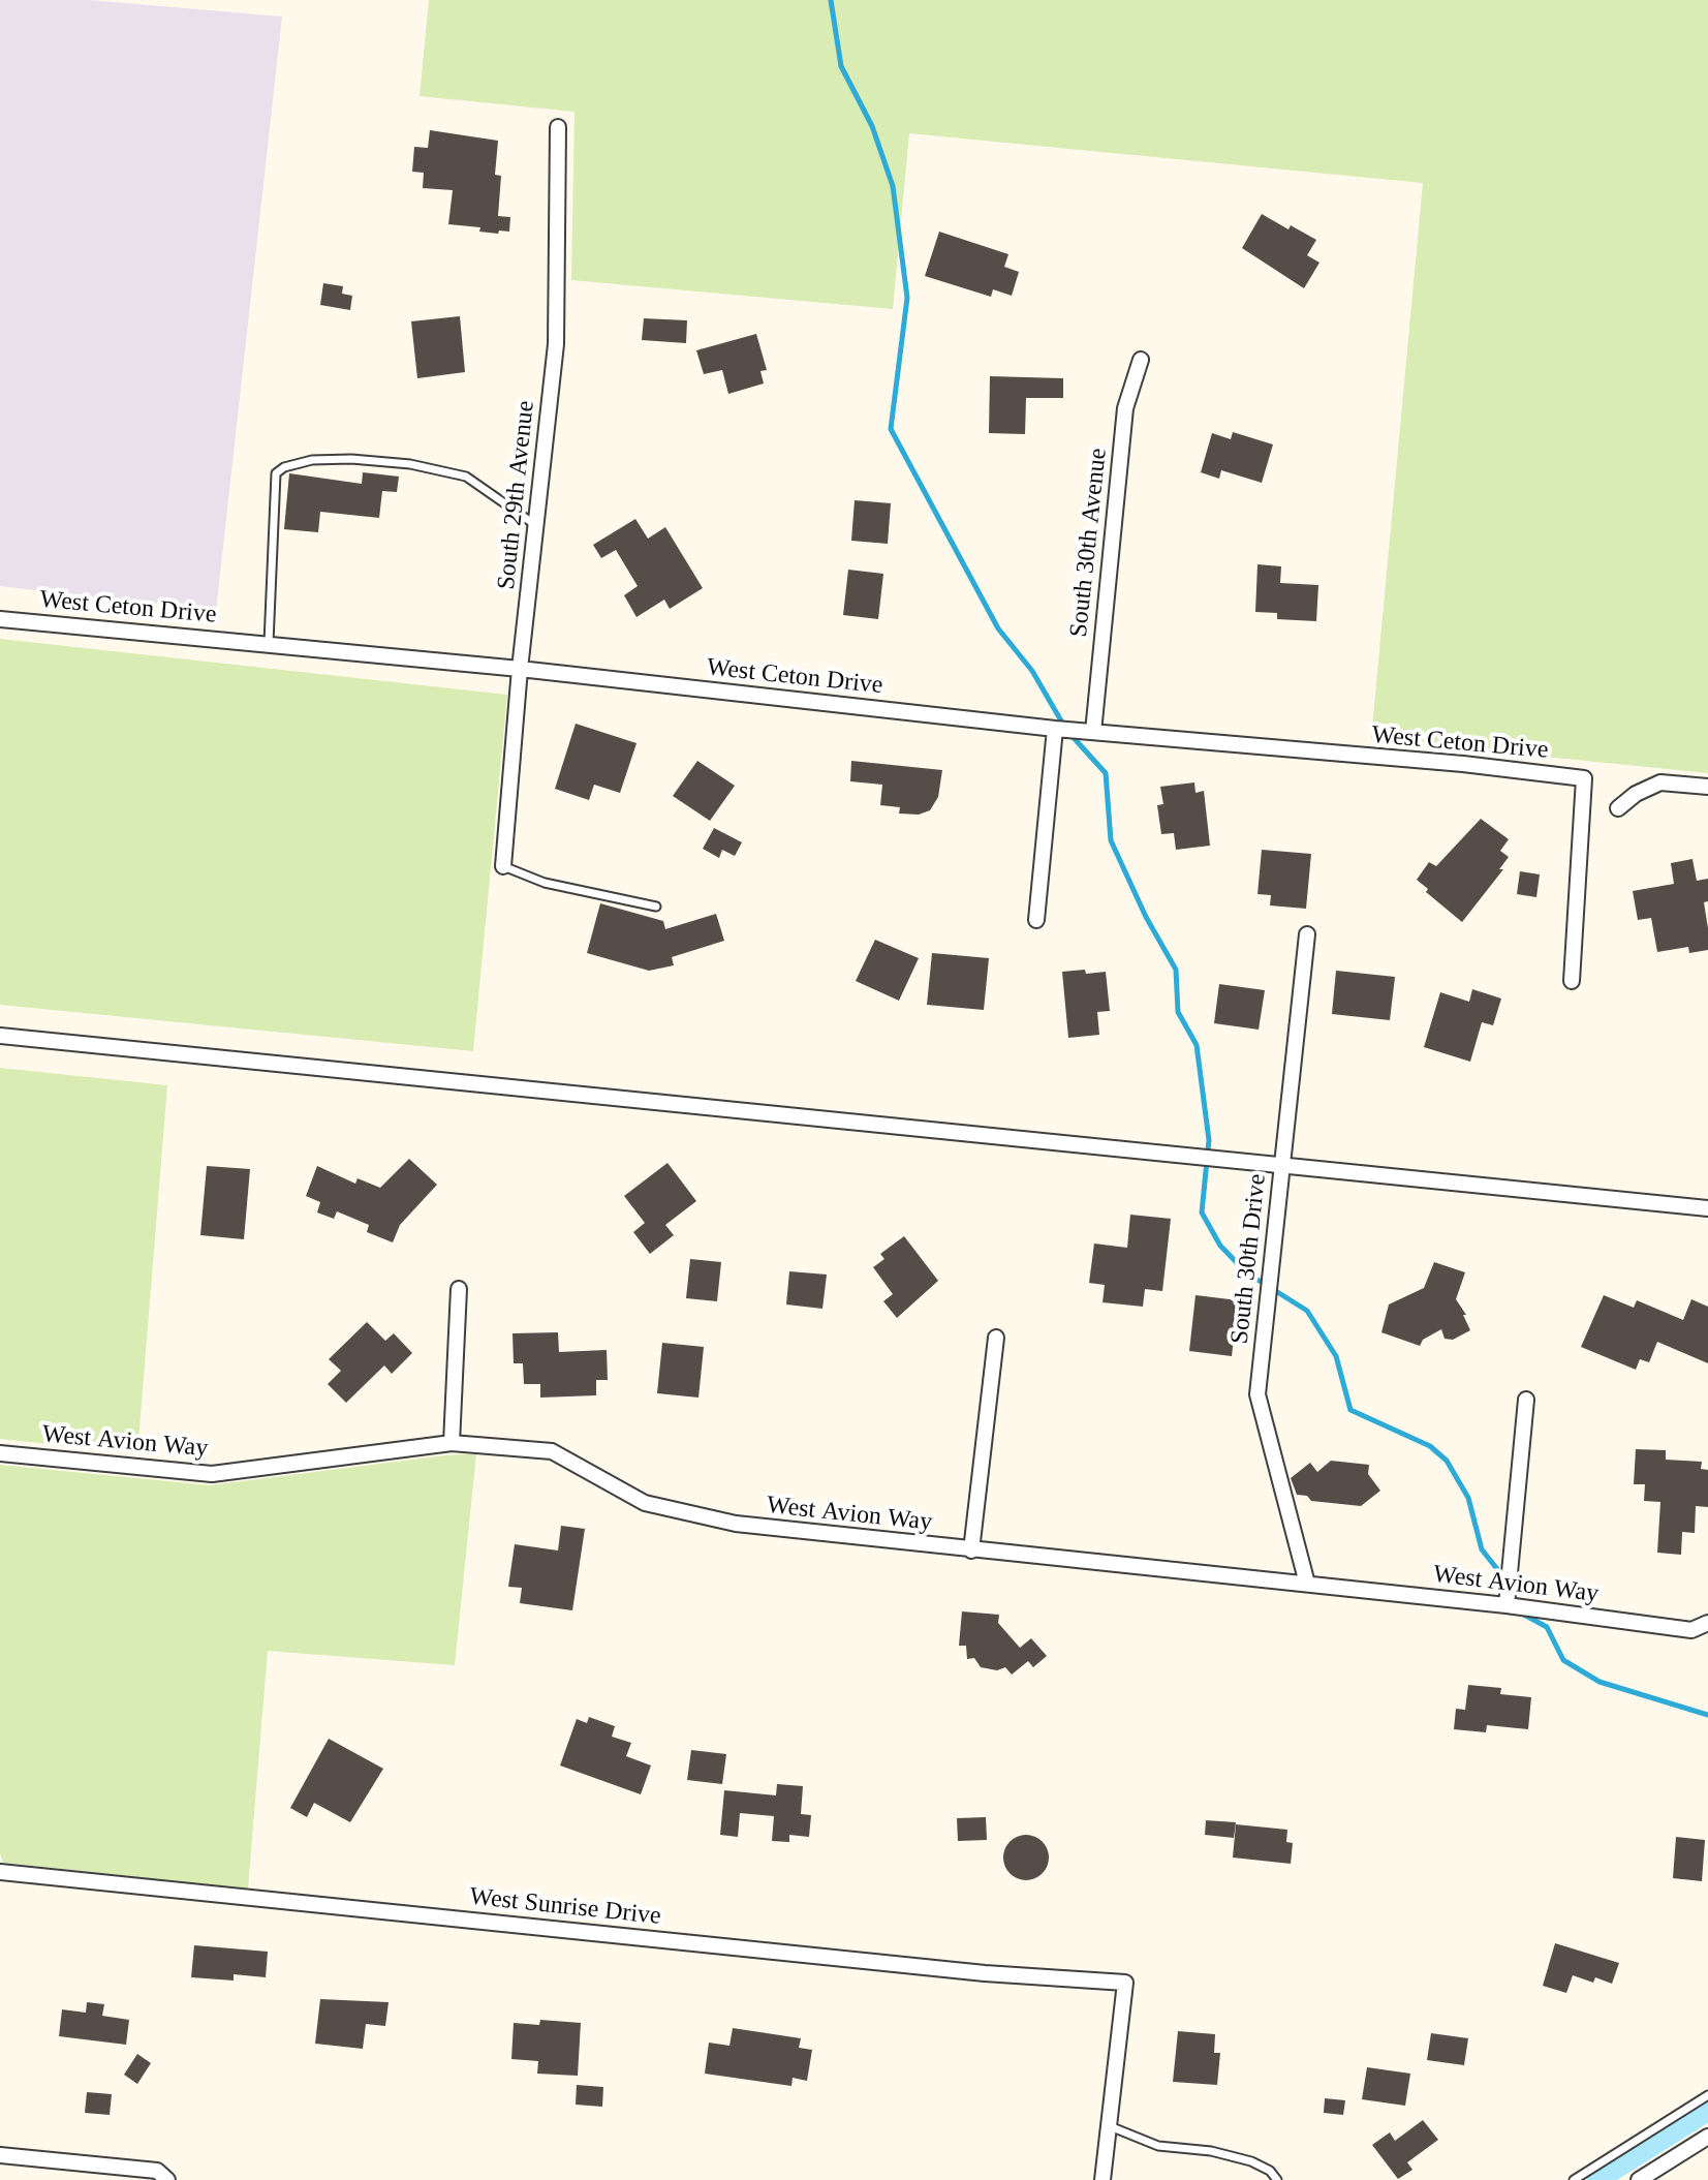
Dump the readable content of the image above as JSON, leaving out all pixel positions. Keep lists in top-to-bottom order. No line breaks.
{"streets":{"street":["South 29th Avenue","South 30th Avenue","West Ceton Drive","South 30th Drive","West Avion Way","West Sunrise Drive"]},"crossings":[["South 29th Avenue","West Ceton Drive"],["South 30th Avenue","West Ceton Drive"],["South 30th Drive","West Avion Way"]]}
